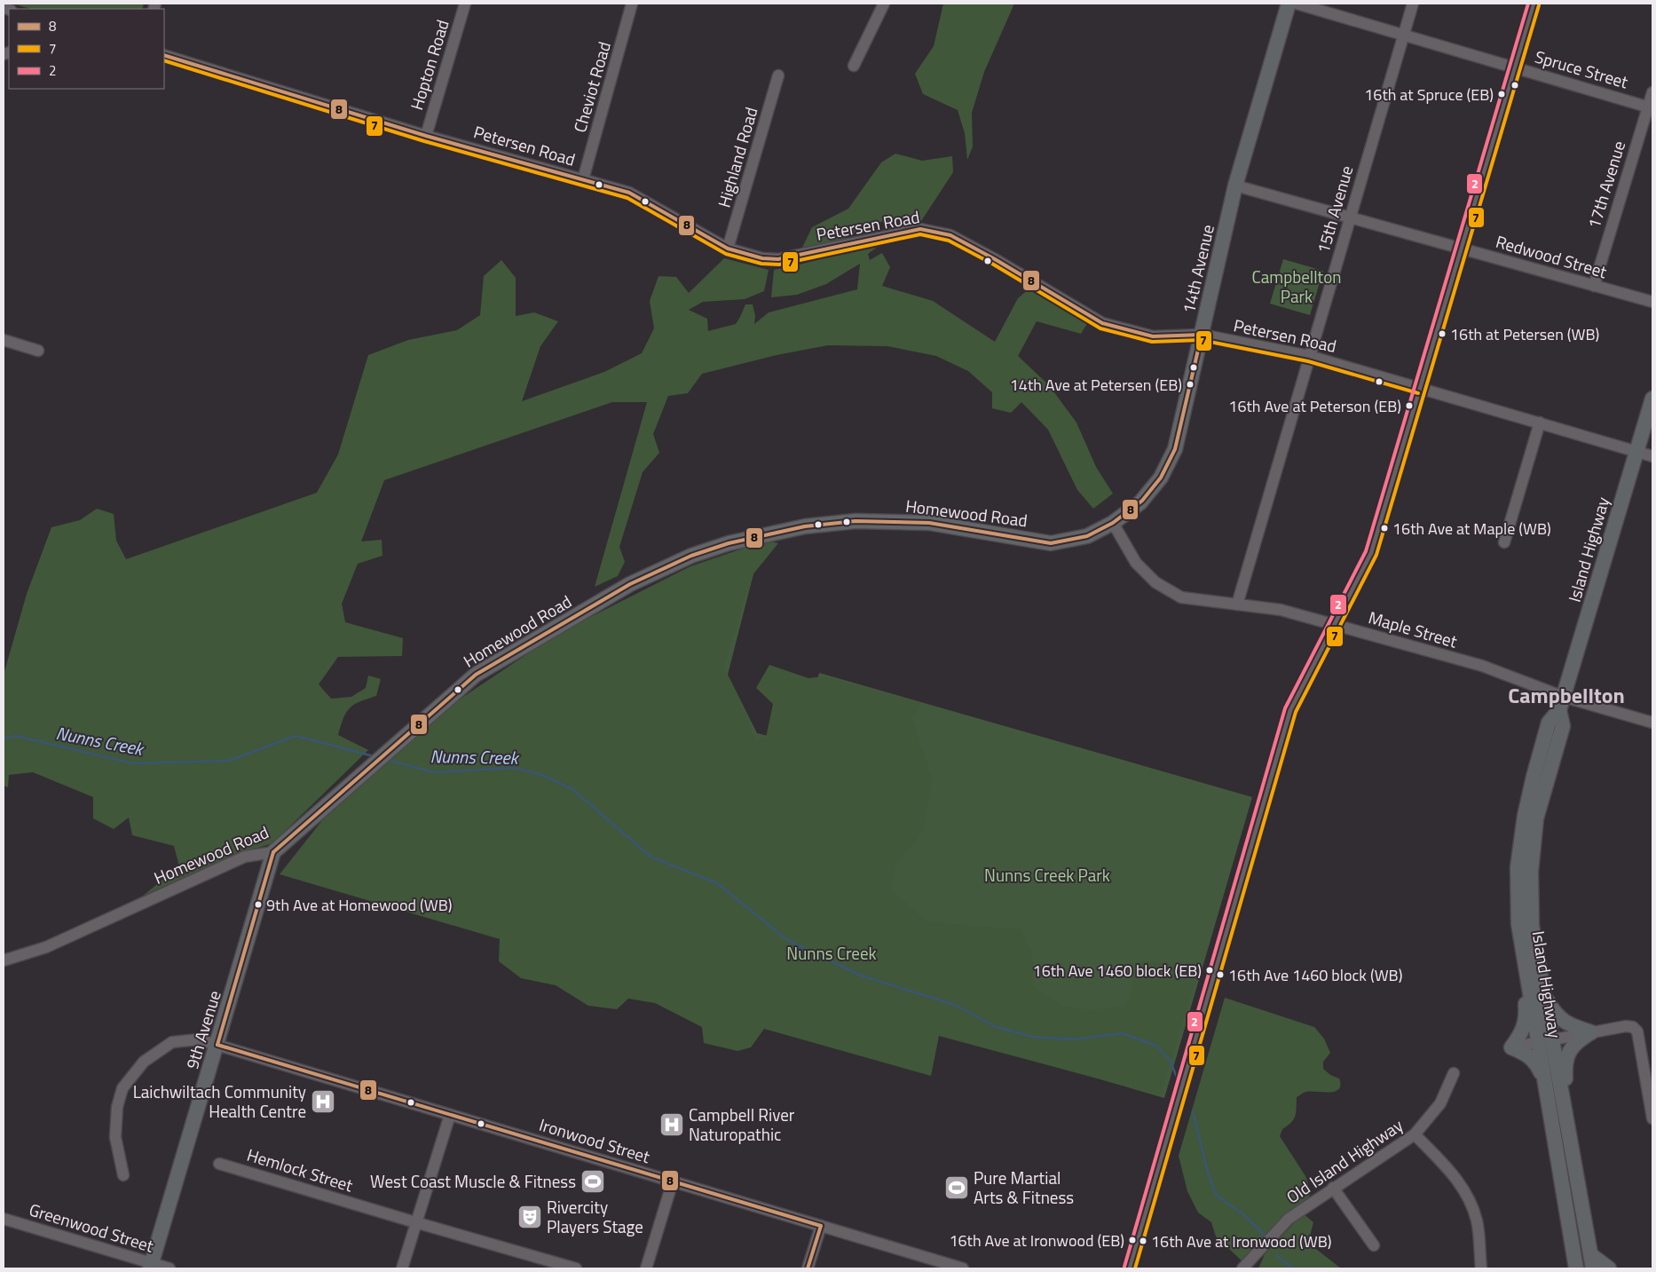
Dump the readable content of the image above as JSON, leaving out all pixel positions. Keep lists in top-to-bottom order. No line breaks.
{"streets":{"main road":["14th Avenue","Homewood Road","Island Highway","9th Avenue"],"street":["Hopton Road","Spruce Street","Cheviot Road","Petersen Road","Highland Road","17th Avenue","15th Avenue","Redwood Street","Maple Street","Ironwood Street","Old Island Highway","Hemlock Street","Greenwood Street"]},"crossings":[["Hopton Road","Petersen Road"],["Spruce Street","17th Avenue"],["Spruce Street","15th Avenue"],["Cheviot Road","Petersen Road"],["Petersen Road","Highland Road"],["Petersen Road","15th Avenue"],["Petersen Road","14th Avenue"],["Petersen Road","Island Highway"],["17th Avenue","Redwood Street"],["15th Avenue","Redwood Street"],["15th Avenue","Maple Street"],["Redwood Street","14th Avenue"],["14th Avenue","Homewood Road"],["14th Avenue","Maple Street"],["Homewood Road","Maple Street"],["Homewood Road","9th Avenue"],["Island Highway","Maple Street"],["9th Avenue","Ironwood Street"],["9th Avenue","Greenwood Street"]],"districts":["Campbellton"],"water":["Nunns Creek"],"parks":["Campbellton Park","Nunns Creek Park","Nunns Creek"],"places":{"other":["16th at Spruce (EB)","16th at Petersen (WB)","14th Ave at Petersen (EB)","16th Ave at Peterson (EB)","16th Ave at Maple (WB)","9th Ave at Homewood (WB)","16th Ave 1460 block (EB)","16th Ave 1460 block (WB)","16th Ave at Ironwood (EB)","16th Ave at Ironwood (WB)"],"hospital":["Laichwiltach Community Health Centre","Campbell River Naturopathic"],"sports":["West Coast Muscle & Fitness","Pure Martial Arts & Fitness"],"theatre":["Rivercity Players Stage"]},"lines":["transit line 2","transit line 7","transit line 8"],"legend":["8","7","2"]}
